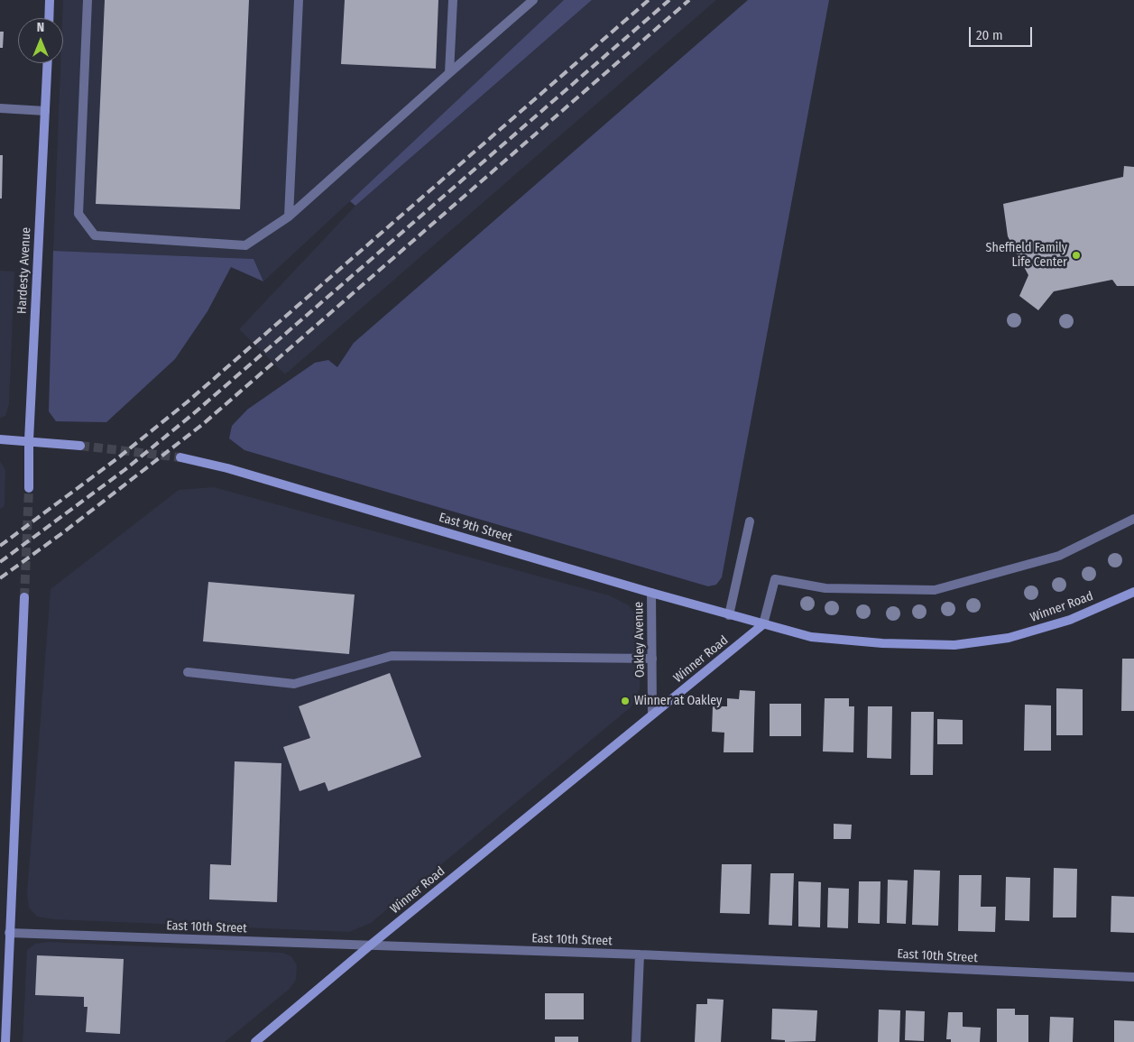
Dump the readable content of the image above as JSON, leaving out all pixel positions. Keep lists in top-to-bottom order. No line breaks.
{"streets":{"main road":["Hardesty Avenue","East 9th Street","Winner Road"],"street":["Oakley Avenue","East 10th Street"]},"crossings":[["East 9th Street","Winner Road"],["East 9th Street","Oakley Avenue"],["Winner Road","Oakley Avenue"],["Winner Road","East 10th Street"]],"places":["Sheffield Family Life Center","Winner at Oakley"],"scale_bar":"20 m","north":"top"}
